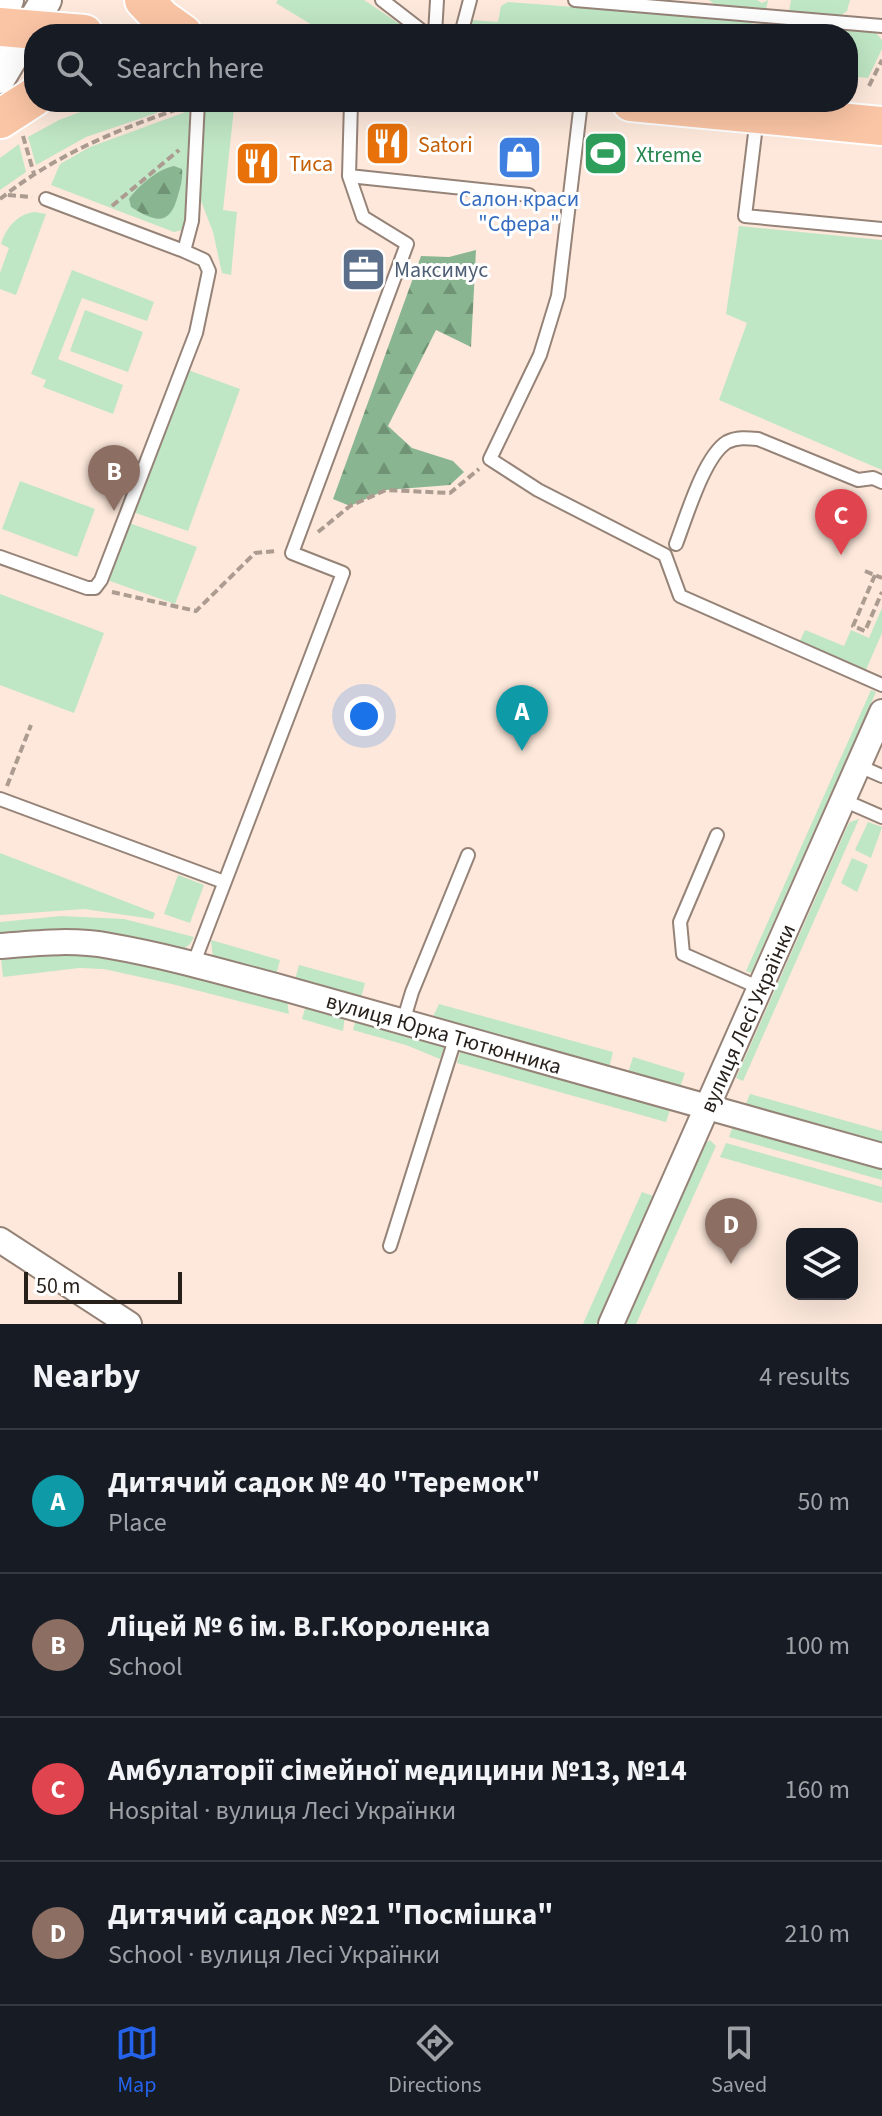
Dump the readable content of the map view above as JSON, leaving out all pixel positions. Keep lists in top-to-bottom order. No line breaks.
{"streets":{"street":["вулиця Лесі Українки","вулиця Юрка Тютюнника"]},"crossings":[["вулиця Лесі Українки","вулиця Юрка Тютюнника"]],"places":{"restaurant":["Satori","Тиса"],"sports":["Xtreme"],"shop":["Салон краси \"Сфера\""],"office":["Максимус"]},"scale_bar":"50 m","page":{"search":"Search here","pins":["B","C","A","D"],"scale":"50 m","heading":["Nearby","4 results"],"list":[{"mark":"A","name":"Дитячий садок № 40 \"Теремок\"","note":"Place","value":"50 m"},{"mark":"B","name":"Ліцей № 6 ім. В.Г.Короленка","note":"School","value":"100 m"},{"mark":"C","name":"Амбулаторії сімейної медицини №13, №14","note":"Hospital · вулиця Лесі Українки","value":"160 m"},{"mark":"D","name":"Дитячий садок №21 \"Посмішка\"","note":"School · вулиця Лесі Українки","value":"210 m"}],"nav":["Map","Directions","Saved"]}}
